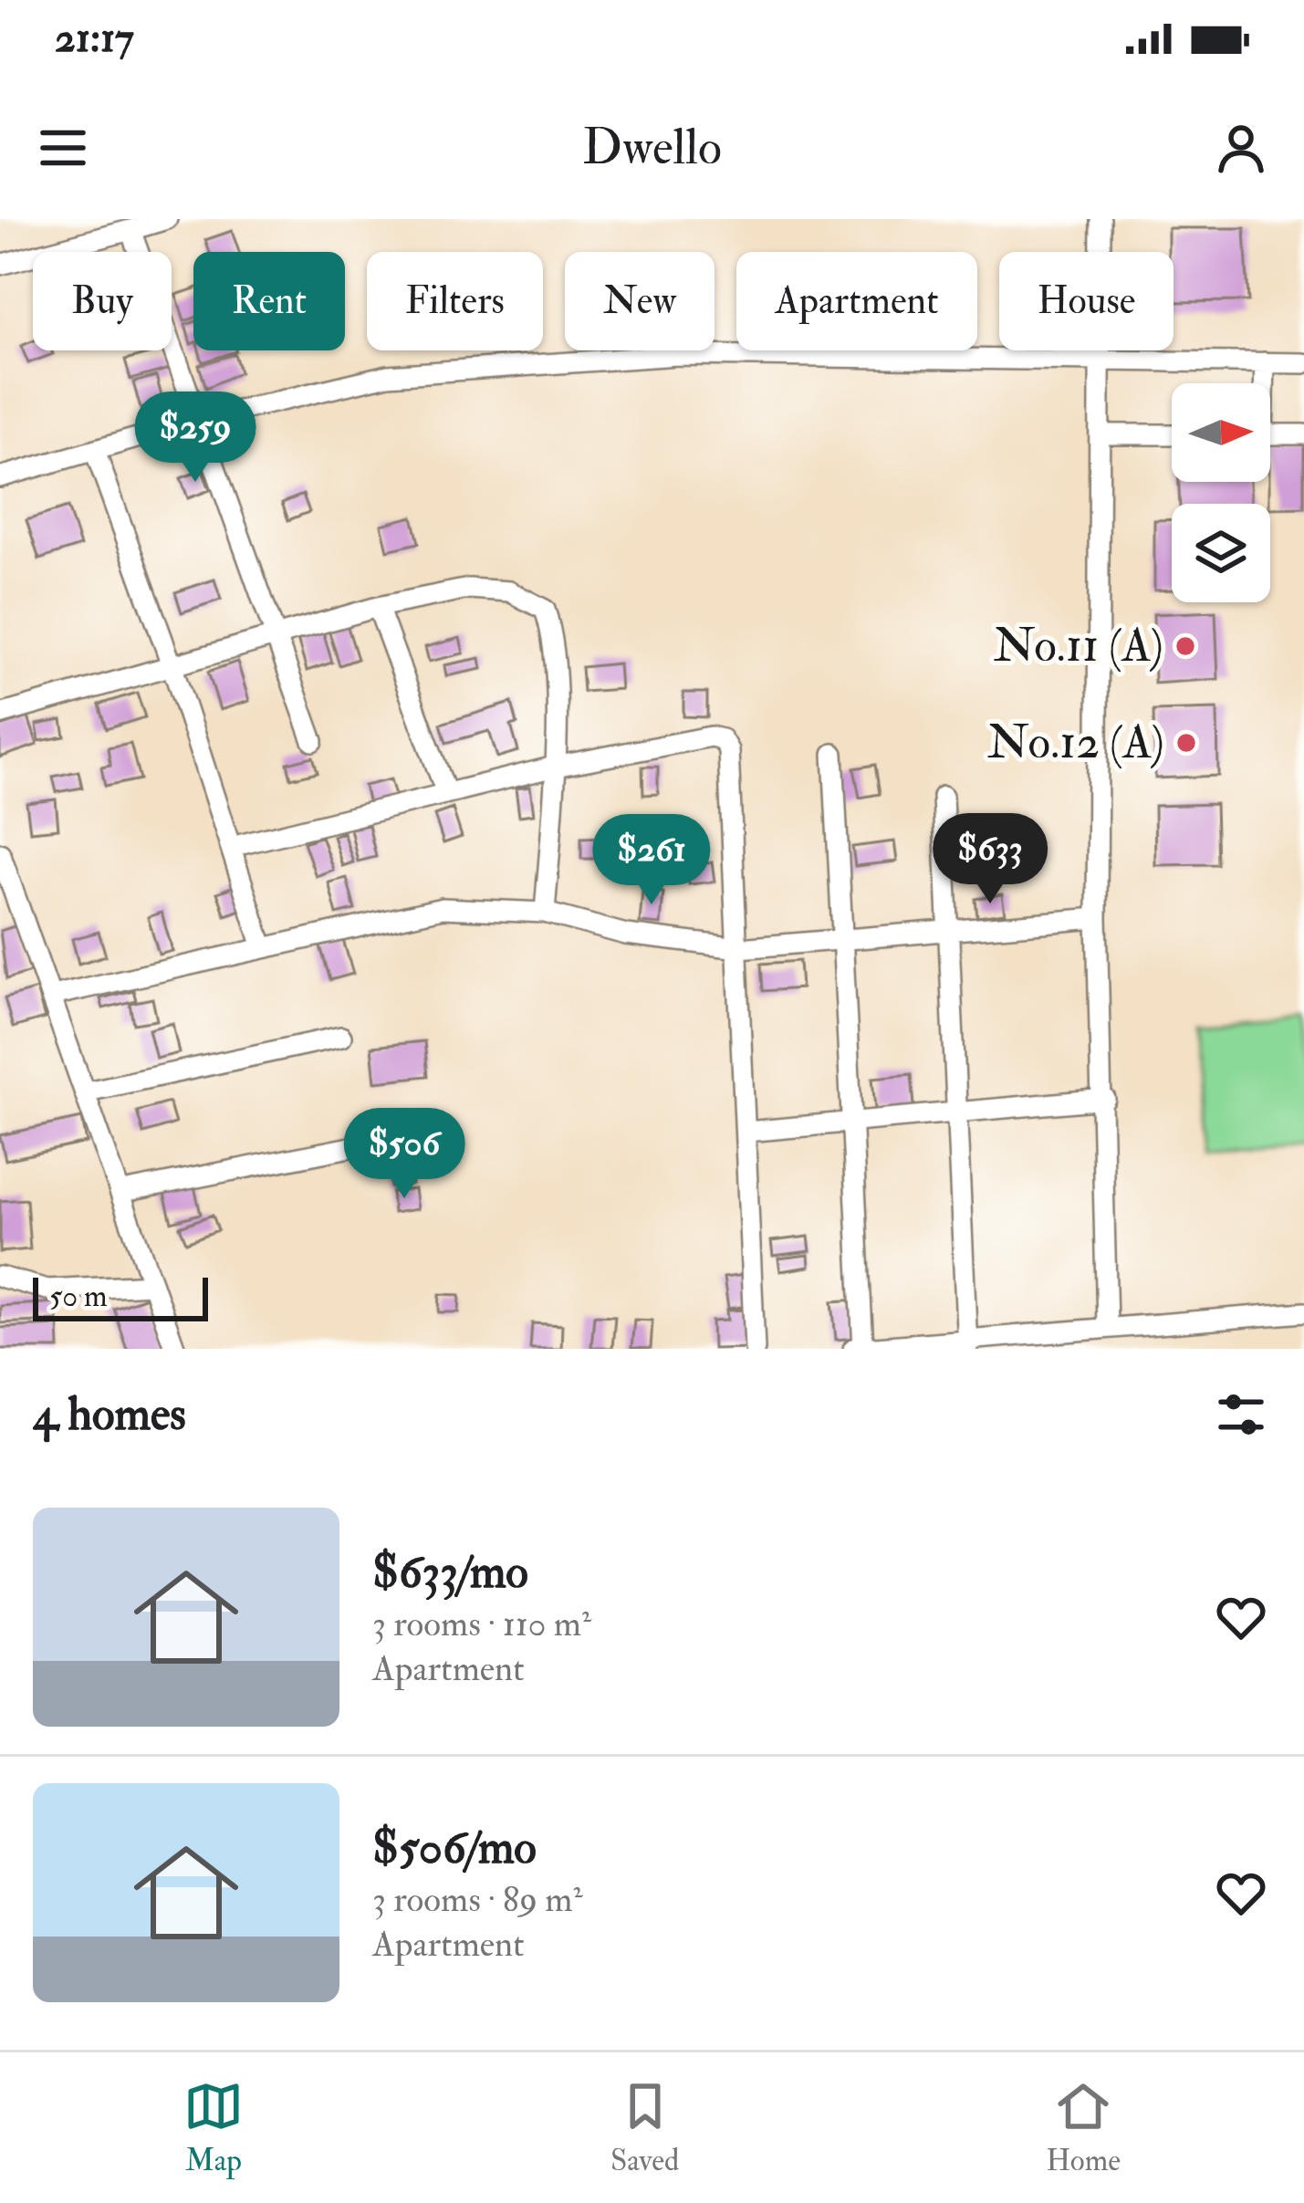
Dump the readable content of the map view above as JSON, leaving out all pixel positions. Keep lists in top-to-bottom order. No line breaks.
{"places":["No.11 (A)","No.12 (A)"],"scale_bar":"50 m","north":"right","page":{"status":"21:17","header":"Dwello","chip":["Buy","Rent","Filters","New","Apartment","House"],"price":["$259","$633","$261","$506"],"scale":"50 m","heading":"4 homes","list":[{"name":"$633/mo","note":"3 rooms · 110 m² · Apartment"},{"name":"$506/mo","note":"3 rooms · 89 m² · Apartment"}],"tabs":["Map","Saved","Home"]}}
